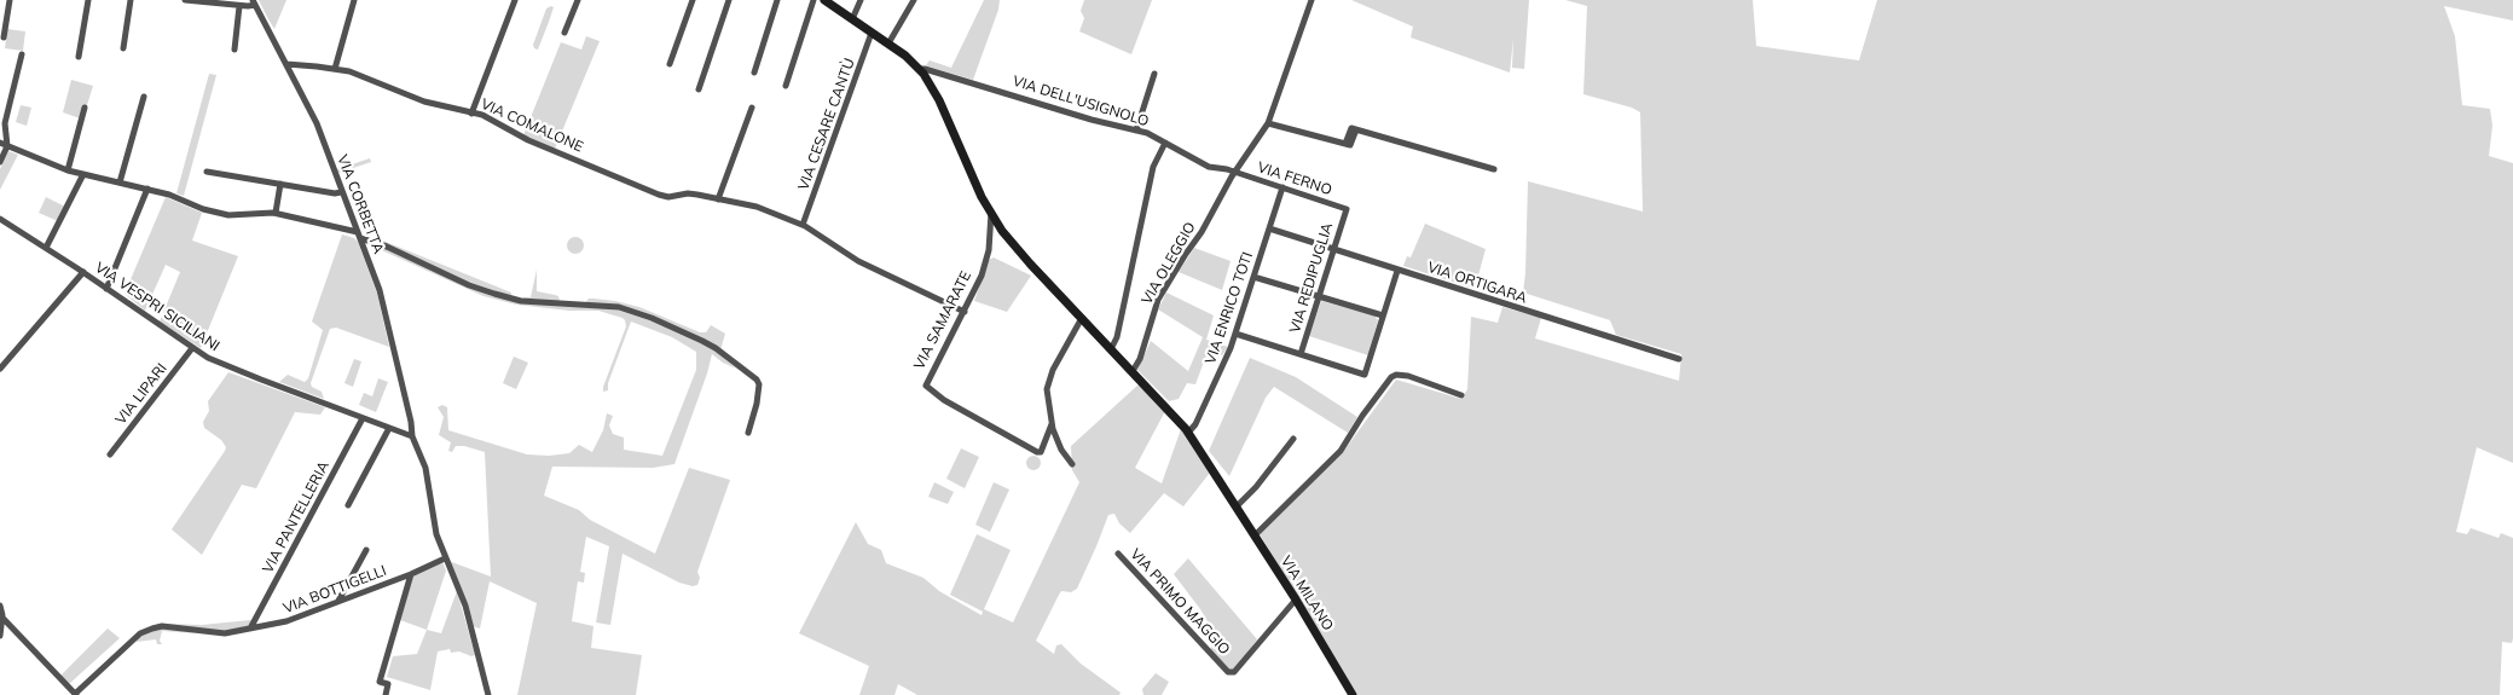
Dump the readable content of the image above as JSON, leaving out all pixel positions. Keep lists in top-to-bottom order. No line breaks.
{"streets":{"street":["VIA DELL'USIGNOLO","VIA CESARE CANTÙ","VIA COMALONE","VIA FERNO","VIA CORBETTA","VIA OLEGGIO","VIA REDIPUGLIA","VIA ORTIGARA","VIA VESPRI SICILIANI","VIA ENRICO TOTI","VIA SAMARATE","VIA LIPARI","VIA PANTELLERIA","VIA BOTTIGELLI","VIA MILANO","VIA PRIMO MAGGIO"]},"crossings":[["VIA DELL'USIGNOLO","VIA FERNO"],["VIA DELL'USIGNOLO","VIA OLEGGIO"],["VIA CESARE CANTÙ","VIA COMALONE"],["VIA COMALONE","VIA CORBETTA"],["VIA COMALONE","VIA SAMARATE"],["VIA FERNO","VIA OLEGGIO"],["VIA FERNO","VIA REDIPUGLIA"],["VIA FERNO","VIA ENRICO TOTI"],["VIA CORBETTA","VIA VESPRI SICILIANI"],["VIA CORBETTA","VIA BOTTIGELLI"],["VIA OLEGGIO","VIA MILANO"],["VIA REDIPUGLIA","VIA ORTIGARA"],["VIA ORTIGARA","VIA ENRICO TOTI"],["VIA VESPRI SICILIANI","VIA LIPARI"],["VIA VESPRI SICILIANI","VIA PANTELLERIA"],["VIA ENRICO TOTI","VIA MILANO"],["VIA PANTELLERIA","VIA BOTTIGELLI"],["VIA MILANO","VIA PRIMO MAGGIO"]]}
